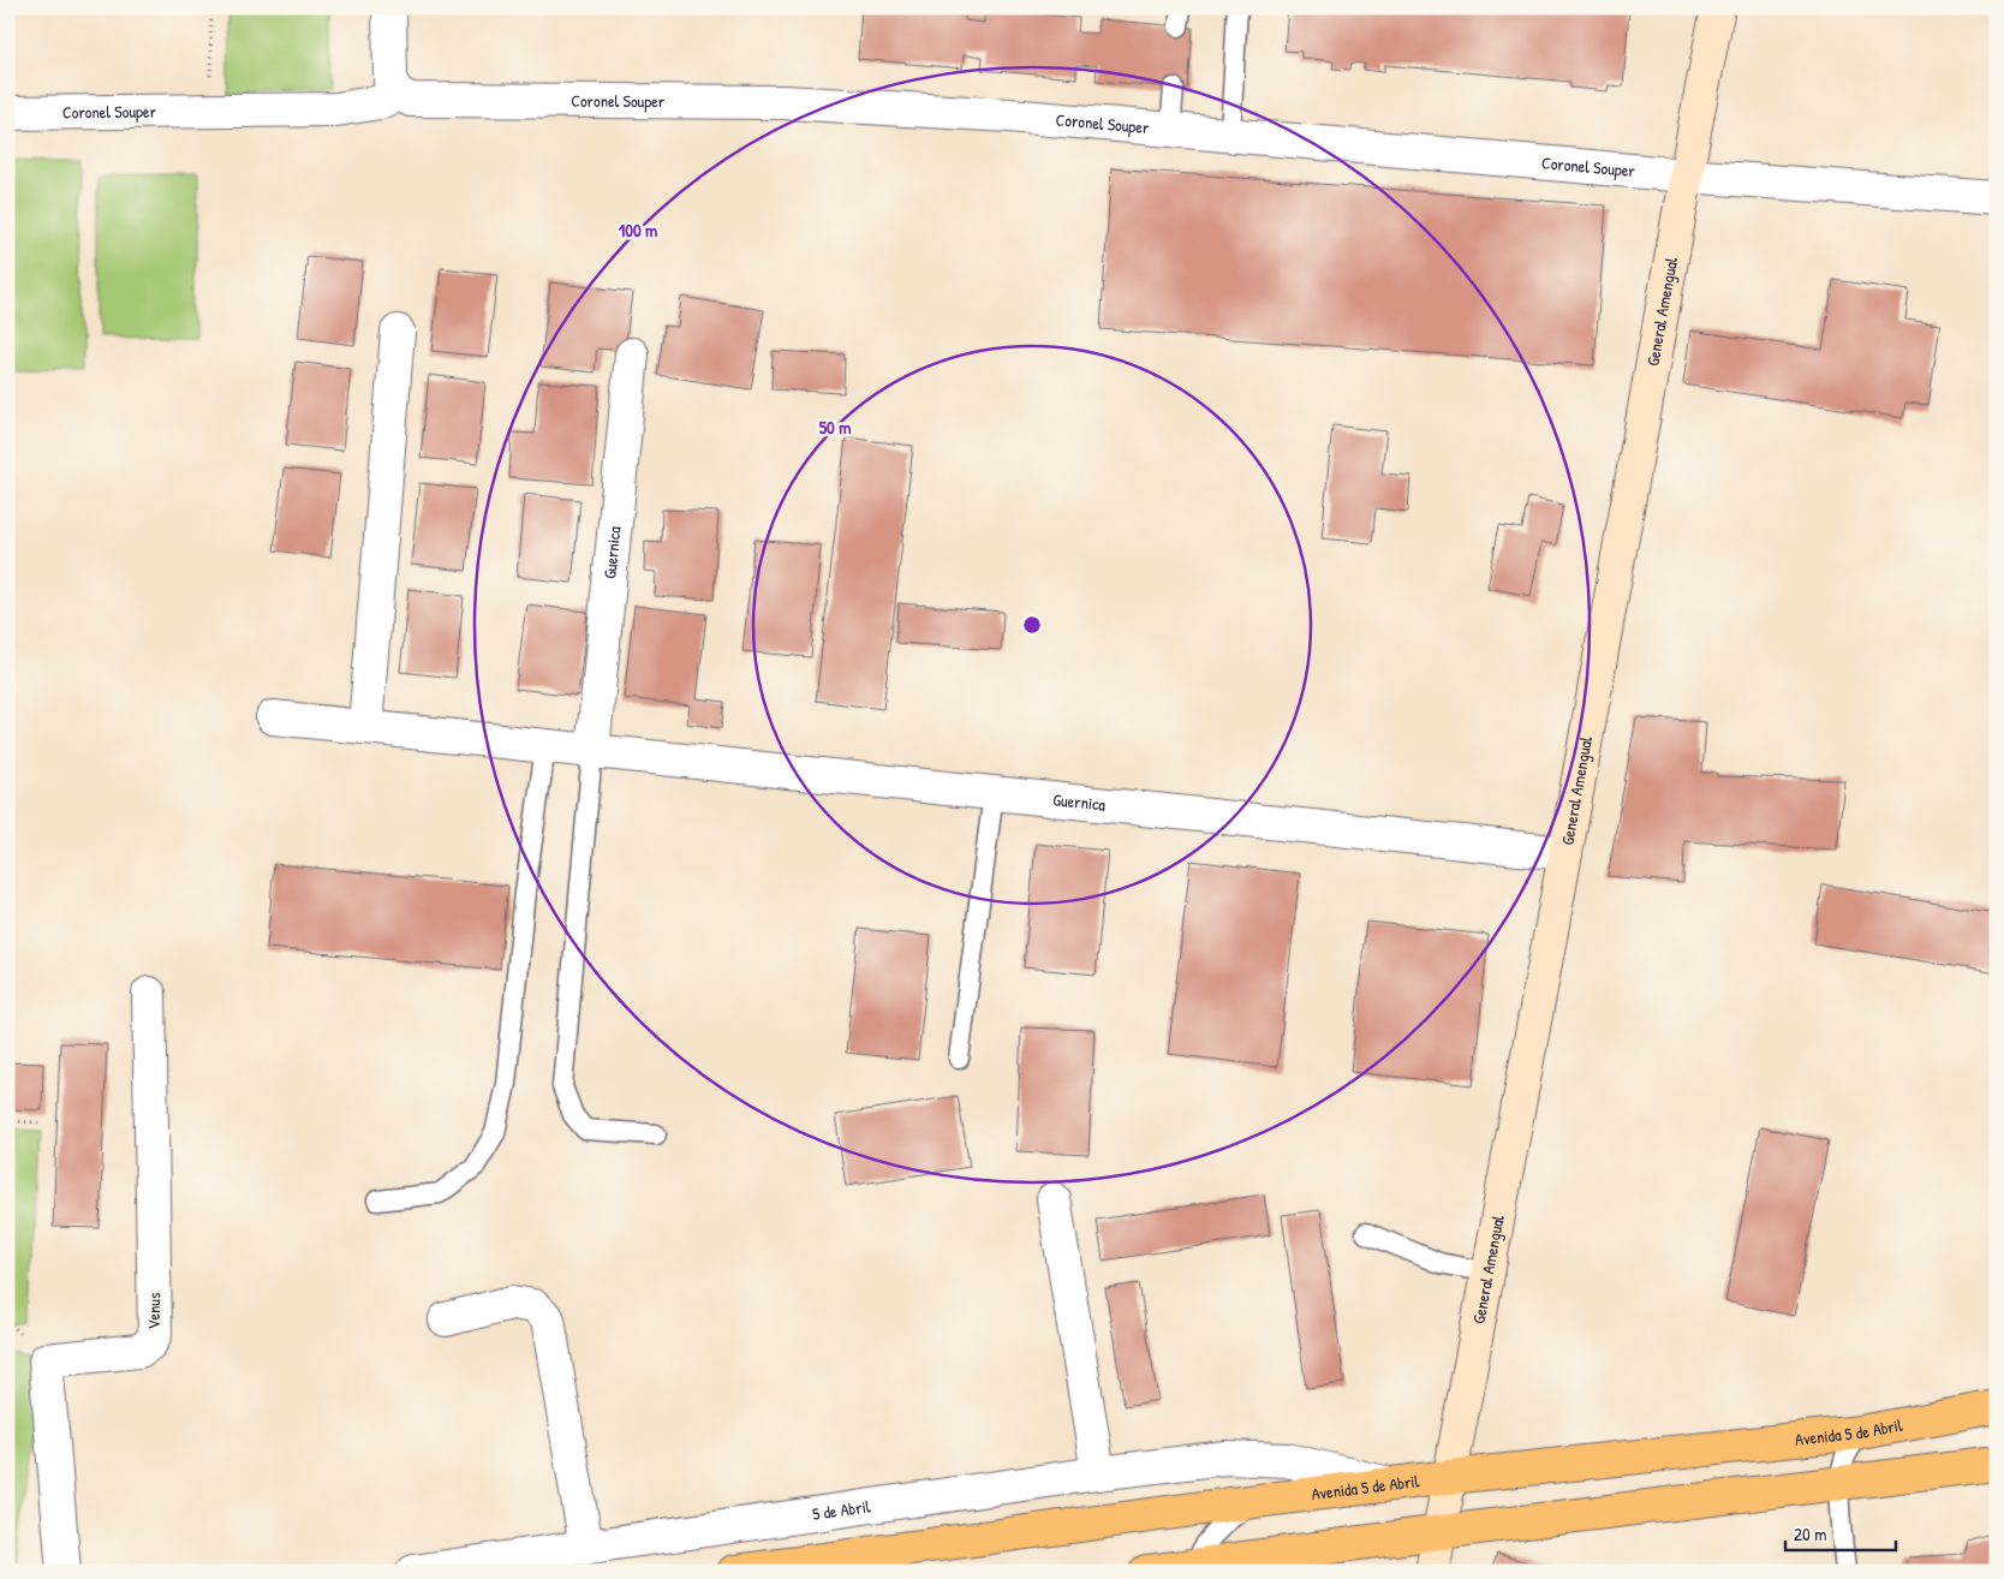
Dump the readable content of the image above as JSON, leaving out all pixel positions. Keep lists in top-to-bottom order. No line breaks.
{"streets":{"main road":["Avenida 5 de Abril"],"street":["Coronel Souper","General Amengual","Guernica","Venus","5 de Abril"]},"crossings":[["Coronel Souper","General Amengual"],["General Amengual","Guernica"],["General Amengual","Avenida 5 de Abril"],["Avenida 5 de Abril","5 de Abril"]],"scale_bar":"20 m","rings":["100 m","50 m"]}
